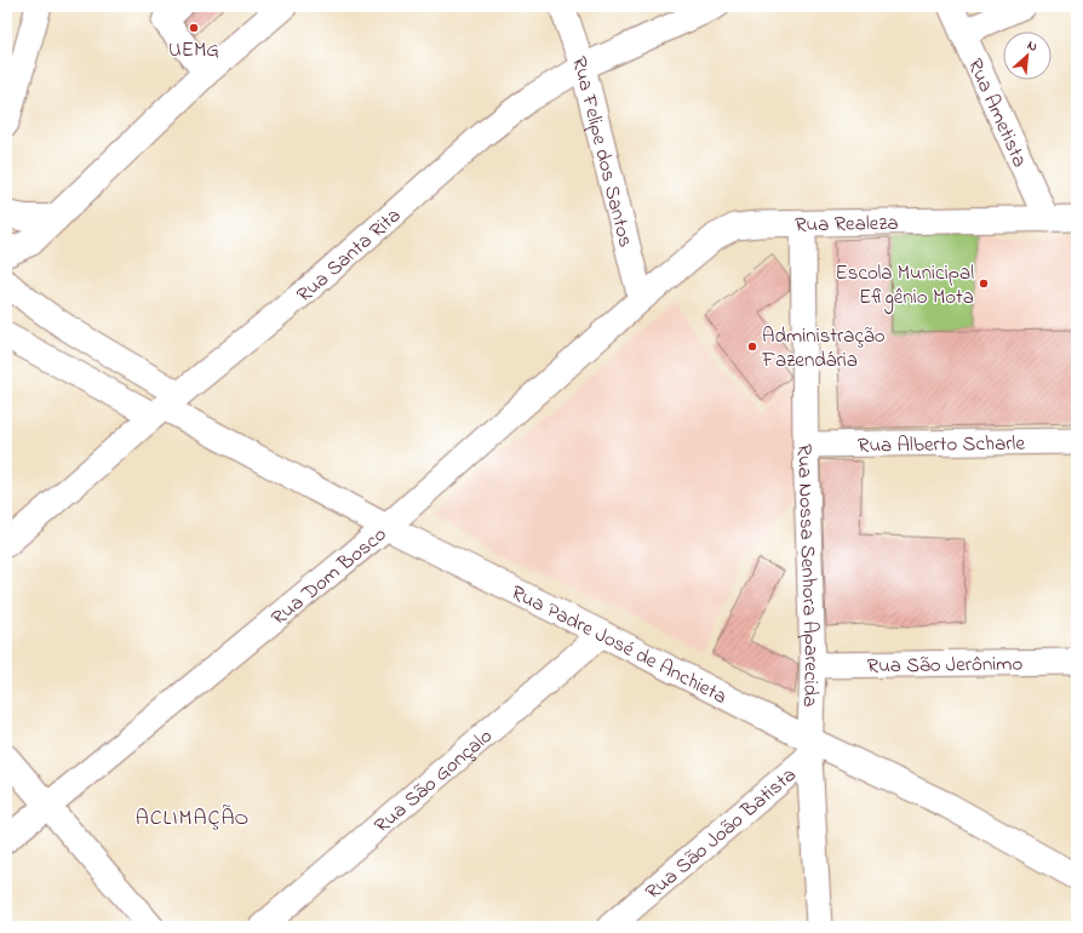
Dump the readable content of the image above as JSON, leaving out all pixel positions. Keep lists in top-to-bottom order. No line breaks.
{"streets":{"street":["Rua Ametista","Rua Felipe dos Santos","Rua Realeza","Rua Santa Rita","Rua Alberto Scharle","Rua Dom Bosco","Rua Nossa Senhora Aparecida","Rua Padre José de Anchieta","Rua São Jerônimo","Rua São Gonçalo","Rua São João Batista"]},"crossings":[["Rua Ametista","Rua Realeza"],["Rua Felipe dos Santos","Rua Realeza"],["Rua Felipe dos Santos","Rua Santa Rita"],["Rua Felipe dos Santos","Rua Dom Bosco"],["Rua Realeza","Rua Dom Bosco"],["Rua Realeza","Rua Nossa Senhora Aparecida"],["Rua Santa Rita","Rua Padre José de Anchieta"],["Rua Alberto Scharle","Rua Nossa Senhora Aparecida"],["Rua Dom Bosco","Rua Padre José de Anchieta"],["Rua Nossa Senhora Aparecida","Rua Padre José de Anchieta"],["Rua Nossa Senhora Aparecida","Rua São Jerônimo"],["Rua Nossa Senhora Aparecida","Rua São João Batista"],["Rua Padre José de Anchieta","Rua São Gonçalo"],["Rua Padre José de Anchieta","Rua São João Batista"]],"districts":["ACLIMAÇÃO"],"places":["UEMG","Escola Municipal Efigênio Mota","Administração Fazendária"],"north":"top right"}
